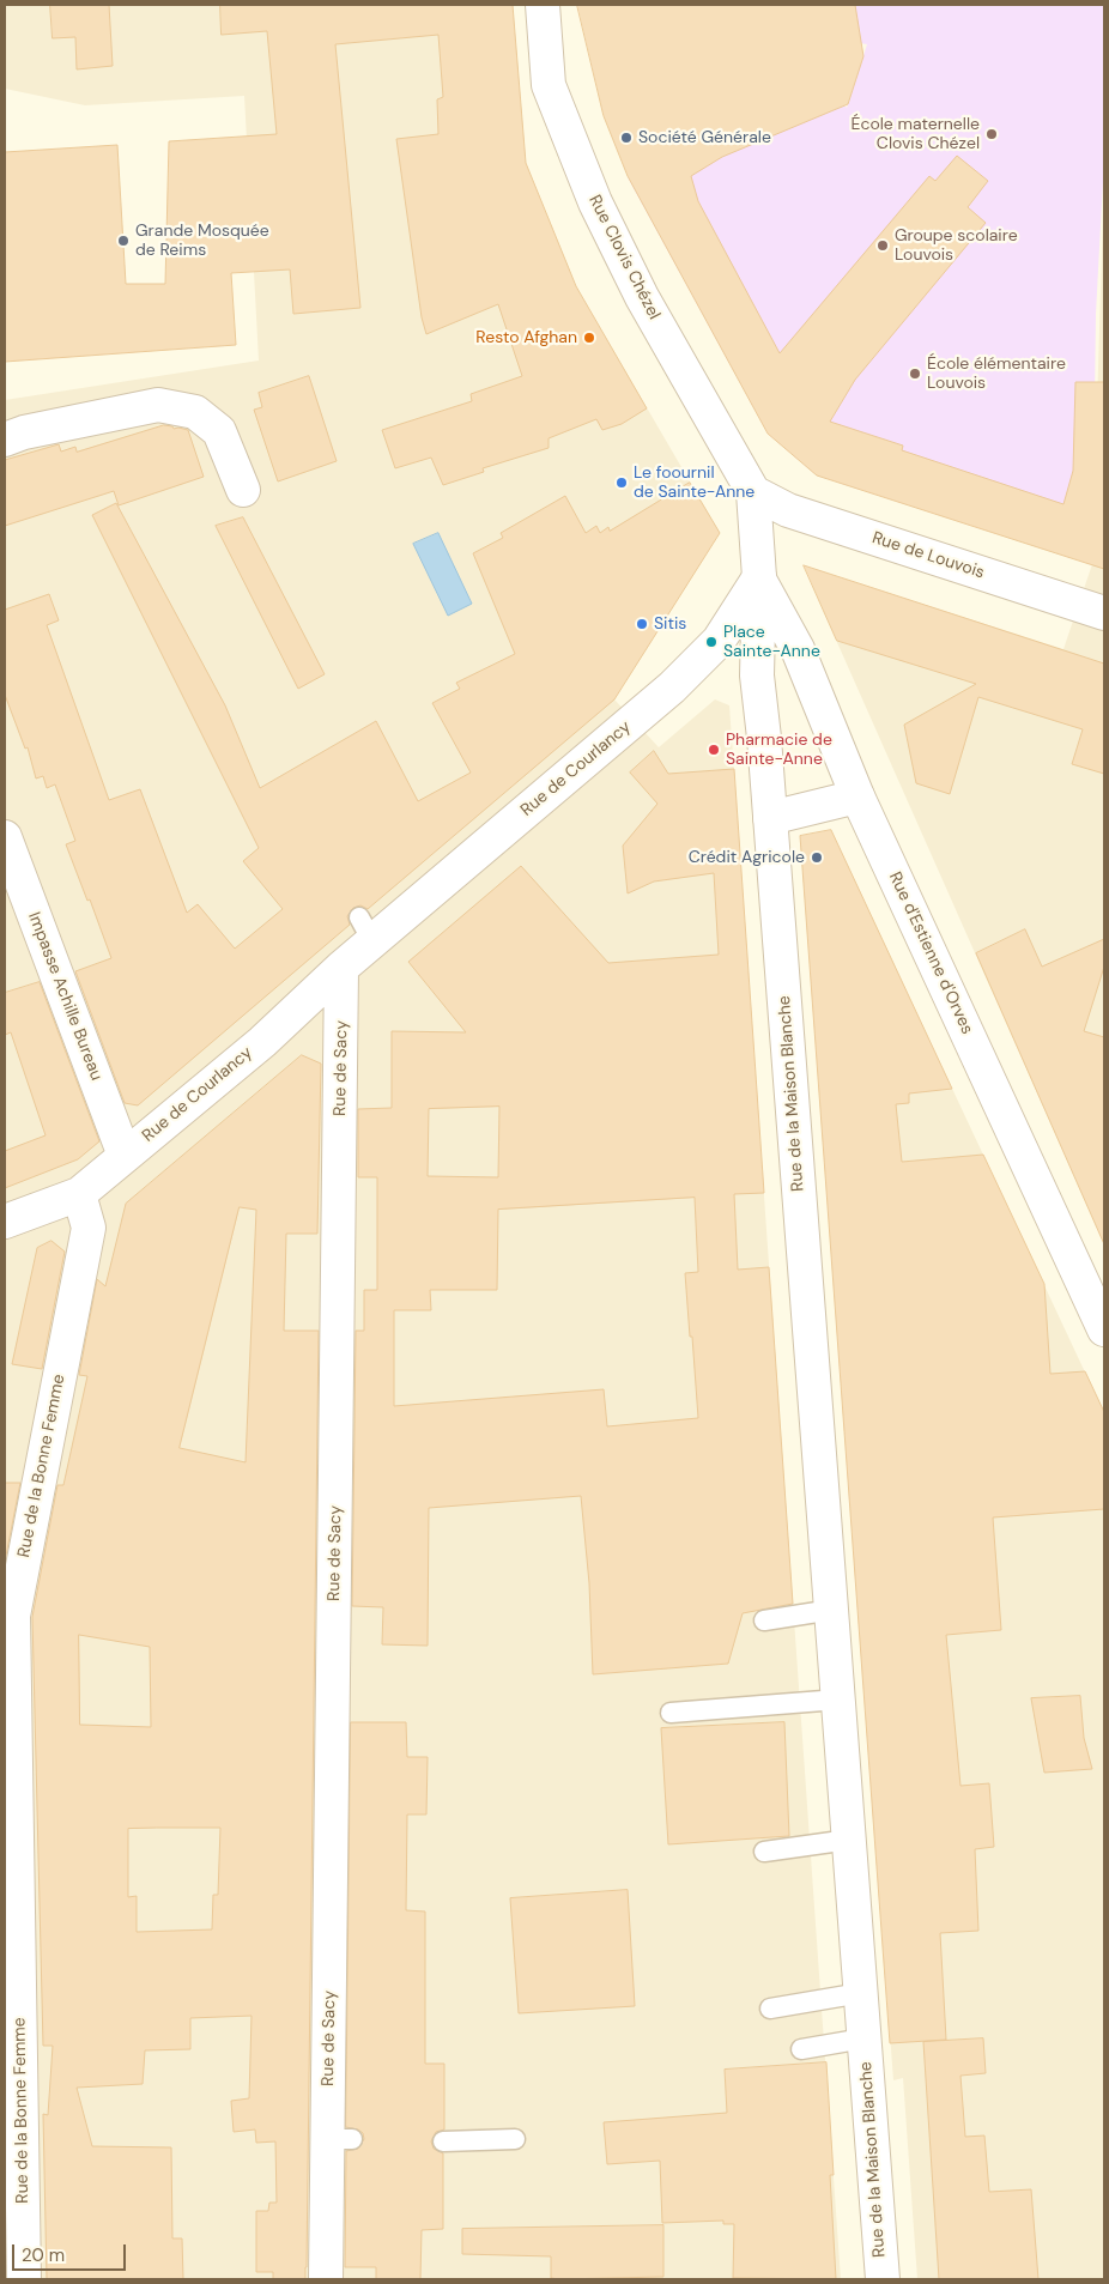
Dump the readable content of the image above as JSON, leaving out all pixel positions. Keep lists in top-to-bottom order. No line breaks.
{"streets":{"street":["Rue Clovis Chézel","Rue de Louvois","Rue de Courlancy","Rue d'Estienne d'Orves","Impasse Achille Bureau","Rue de Sacy","Rue de la Maison Blanche","Rue de la Bonne Femme"]},"crossings":[["Rue Clovis Chézel","Rue de Louvois"],["Rue Clovis Chézel","Rue de la Maison Blanche"],["Rue de Louvois","Rue de la Maison Blanche"],["Rue de Courlancy","Rue d'Estienne d'Orves"],["Rue de Courlancy","Impasse Achille Bureau"],["Rue de Courlancy","Rue de Sacy"],["Rue de Courlancy","Rue de la Maison Blanche"],["Rue de Courlancy","Rue de la Bonne Femme"],["Rue d'Estienne d'Orves","Rue de la Maison Blanche"]],"places":["École maternelle Clovis Chézel","Société Générale","Grande Mosquée de Reims","Groupe scolaire Louvois","Resto Afghan","École élémentaire Louvois","Le foournil de Sainte-Anne","Sitis","Place Sainte-Anne","Pharmacie de Sainte-Anne","Crédit Agricole"],"scale_bar":"20 m"}
